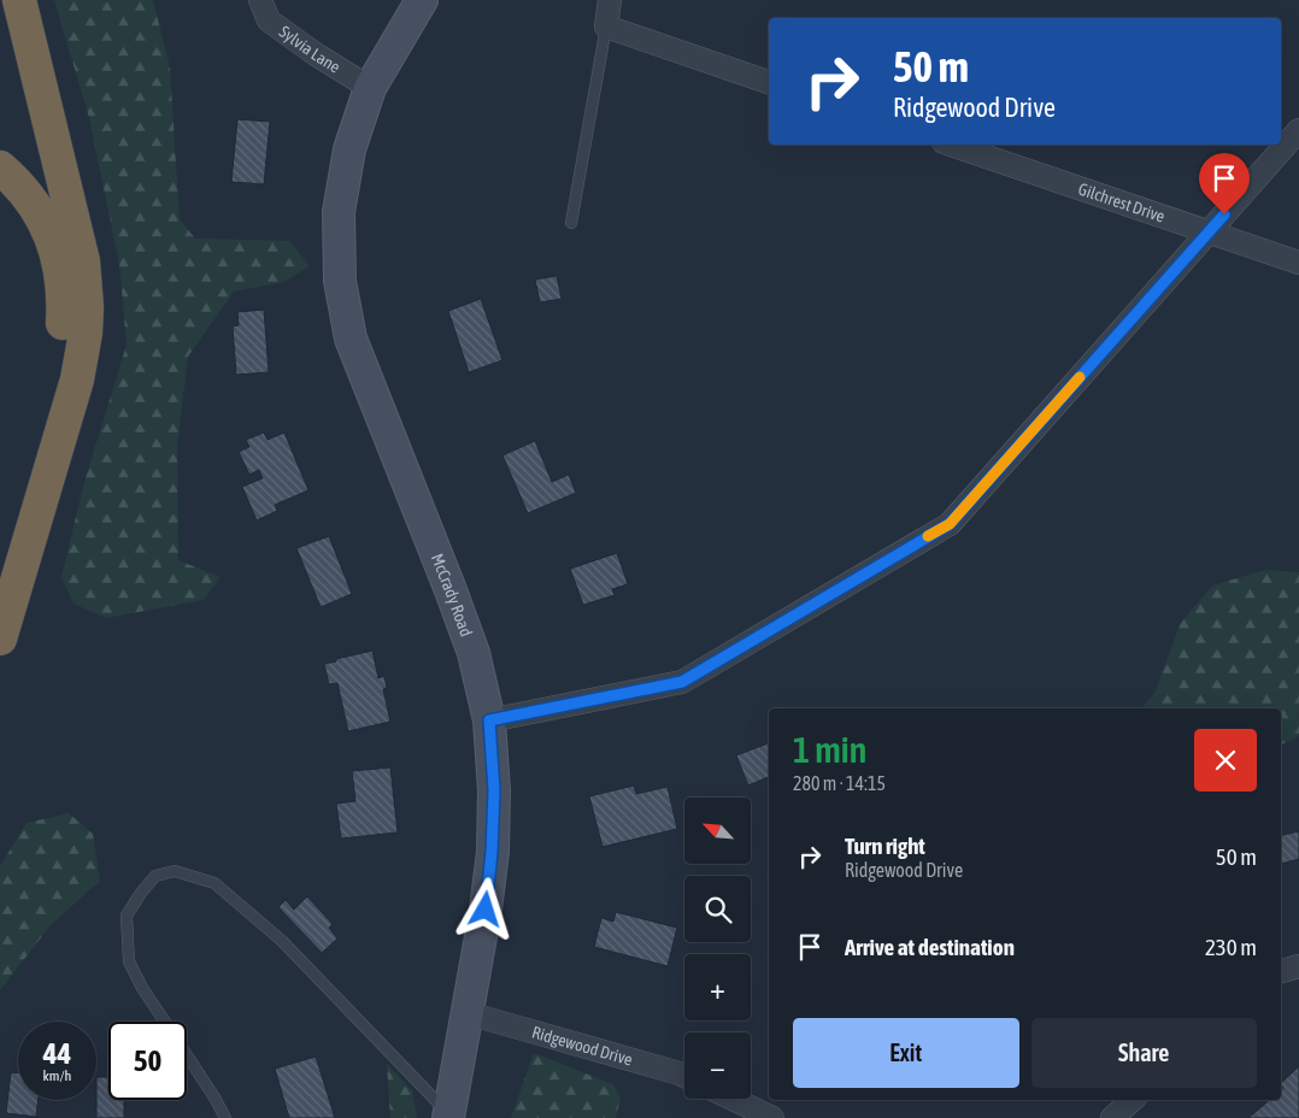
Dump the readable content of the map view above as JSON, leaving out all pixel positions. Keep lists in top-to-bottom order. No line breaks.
{"streets":{"main road":["McCrady Road"],"street":["Sylvia Lane","Gilchrest Drive","Ridgewood Drive"]},"crossings":[["Sylvia Lane","McCrady Road"],["McCrady Road","Ridgewood Drive"]],"north":"top left","page":{"turn":["50 m","Ridgewood Drive"],"heading":["1 min","280 m · 14:15"],"map_buttons":["+","−"],"list":[{"name":"Turn right","note":"Ridgewood Drive","value":"50 m"},{"name":"Arrive at destination","value":"230 m"}],"buttons":["Exit","Share"],"speed":"44 km/h","limit":"50"}}
